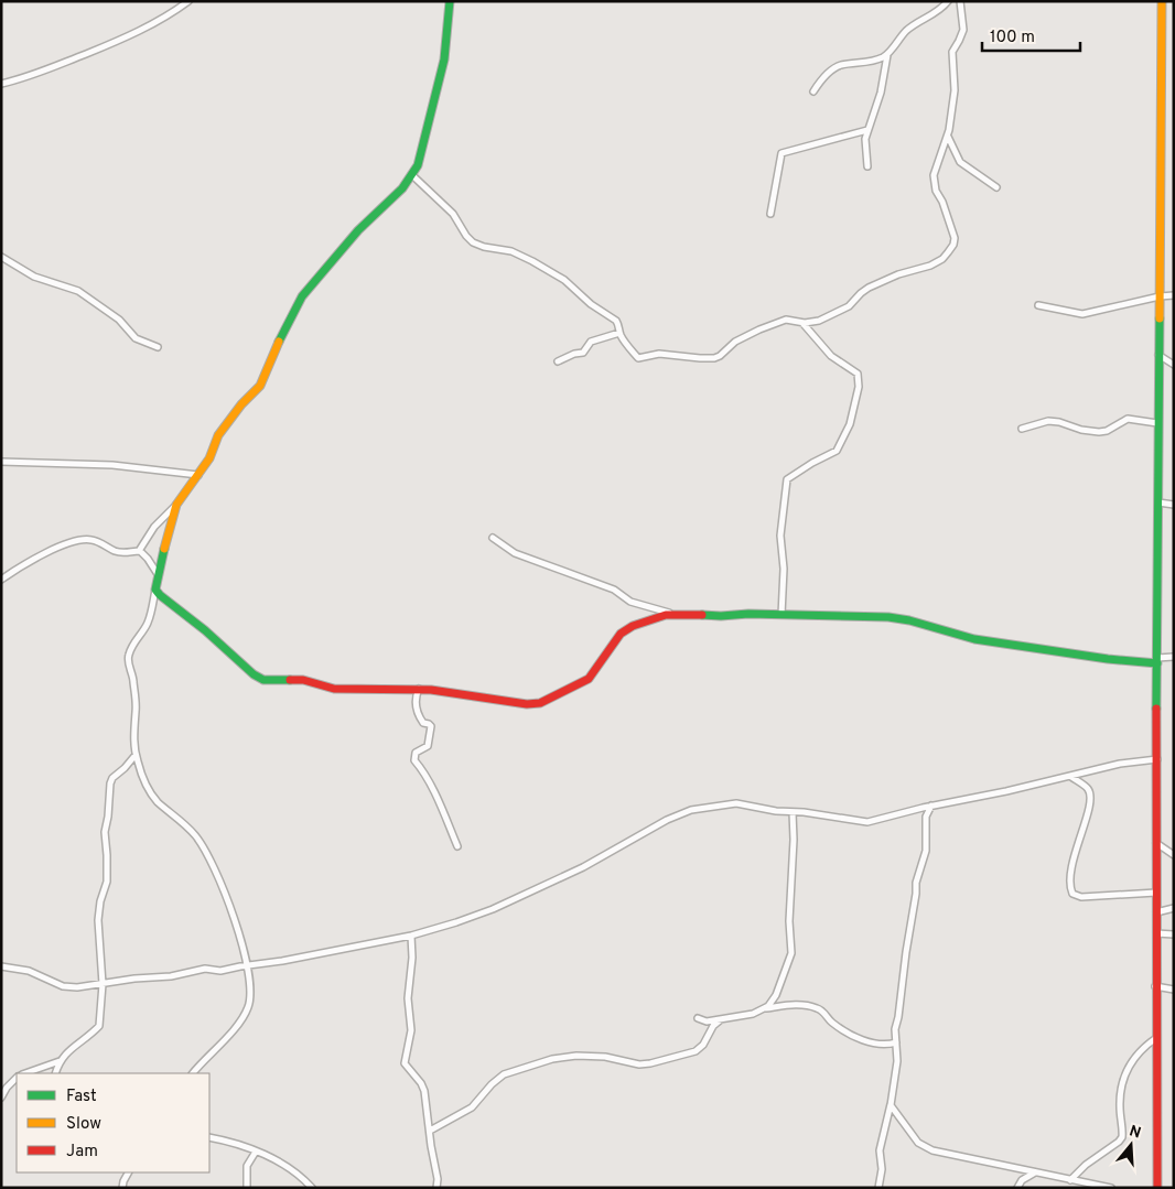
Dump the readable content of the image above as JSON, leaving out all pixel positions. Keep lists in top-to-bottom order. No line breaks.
{"legend":["Fast","Slow","Jam"],"scale_bar":"100 m","north":"top"}
